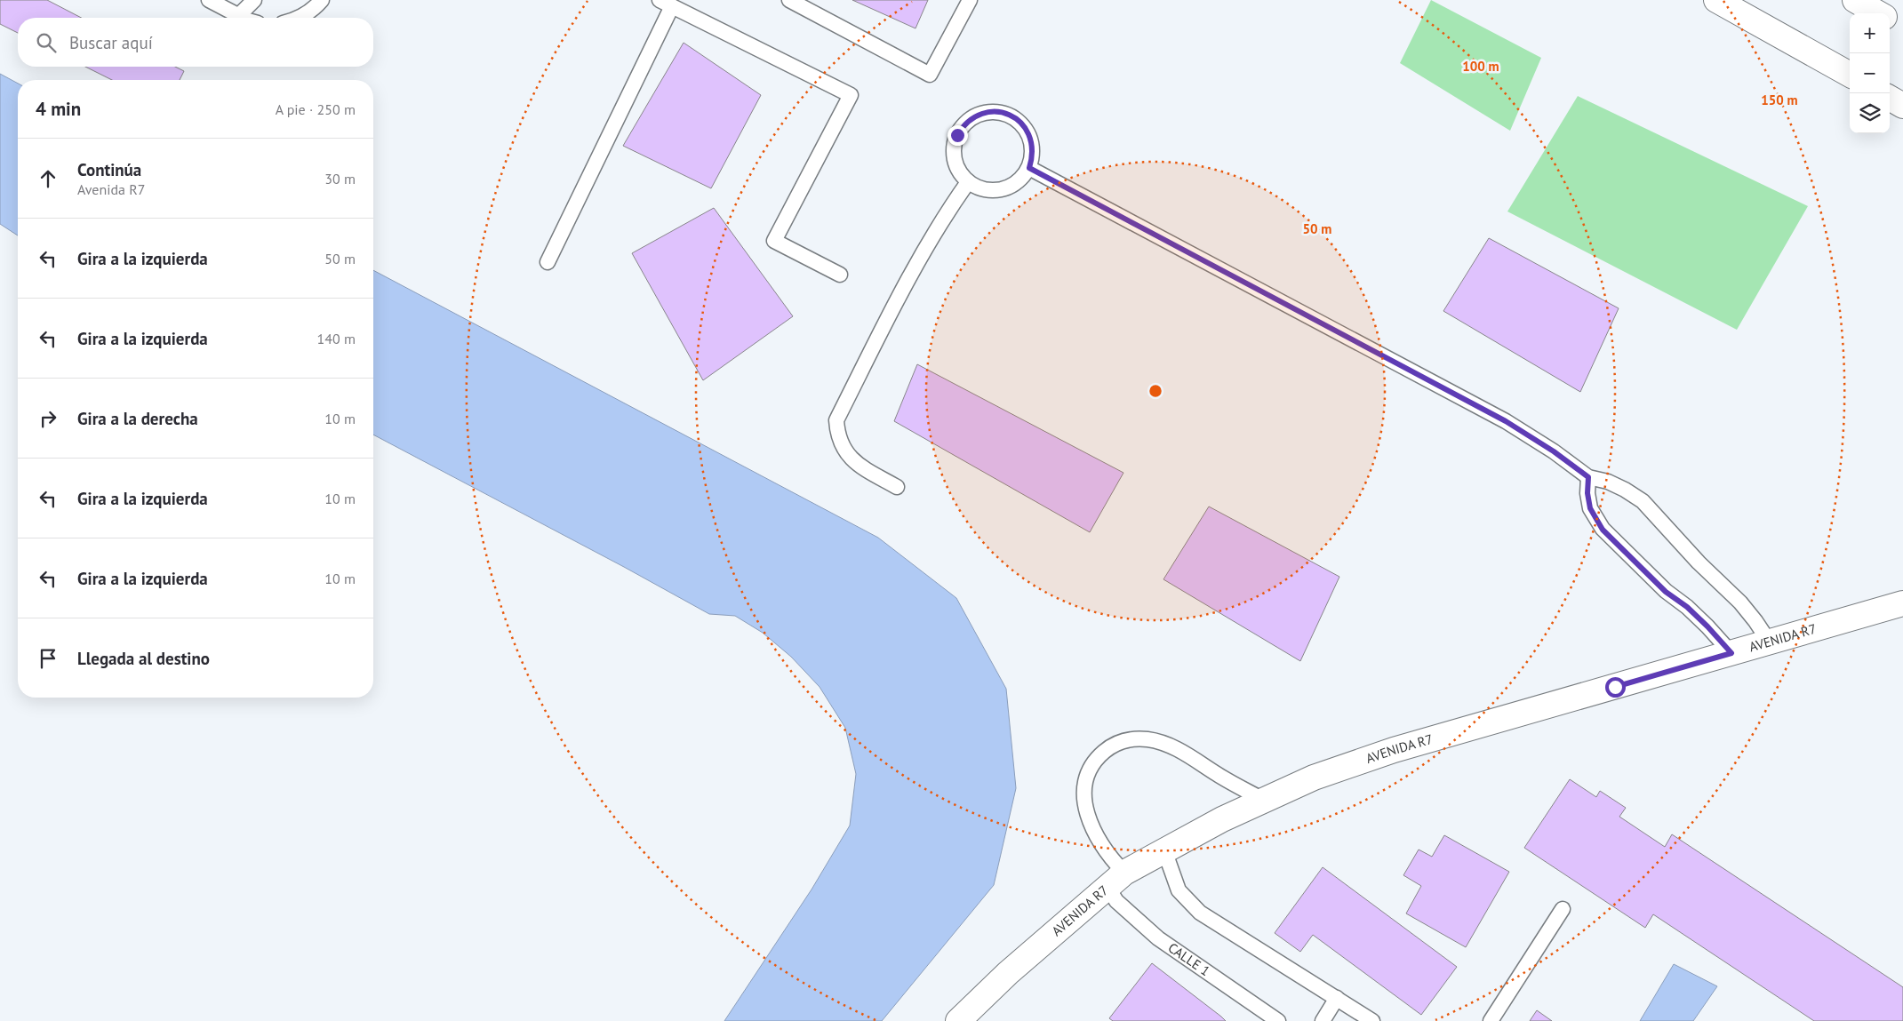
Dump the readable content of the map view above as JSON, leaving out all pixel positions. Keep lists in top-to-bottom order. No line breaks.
{"streets":{"street":["AVENIDA R7"],"lane":["CALLE 1"]},"crossings":[["AVENIDA R7","CALLE 1"]],"page":{"map_buttons":["+","−"],"search":"Buscar aquí","heading":["4 min","A pie · 250 m"],"list":[["Continúa","Avenida R7","30 m"],["Gira a la izquierda","50 m"],["Gira a la izquierda","140 m"],["Gira a la derecha","10 m"],["Gira a la izquierda","10 m"],["Gira a la izquierda","10 m"],"Llegada al destino"]},"rings":["100 m","150 m","50 m"]}
